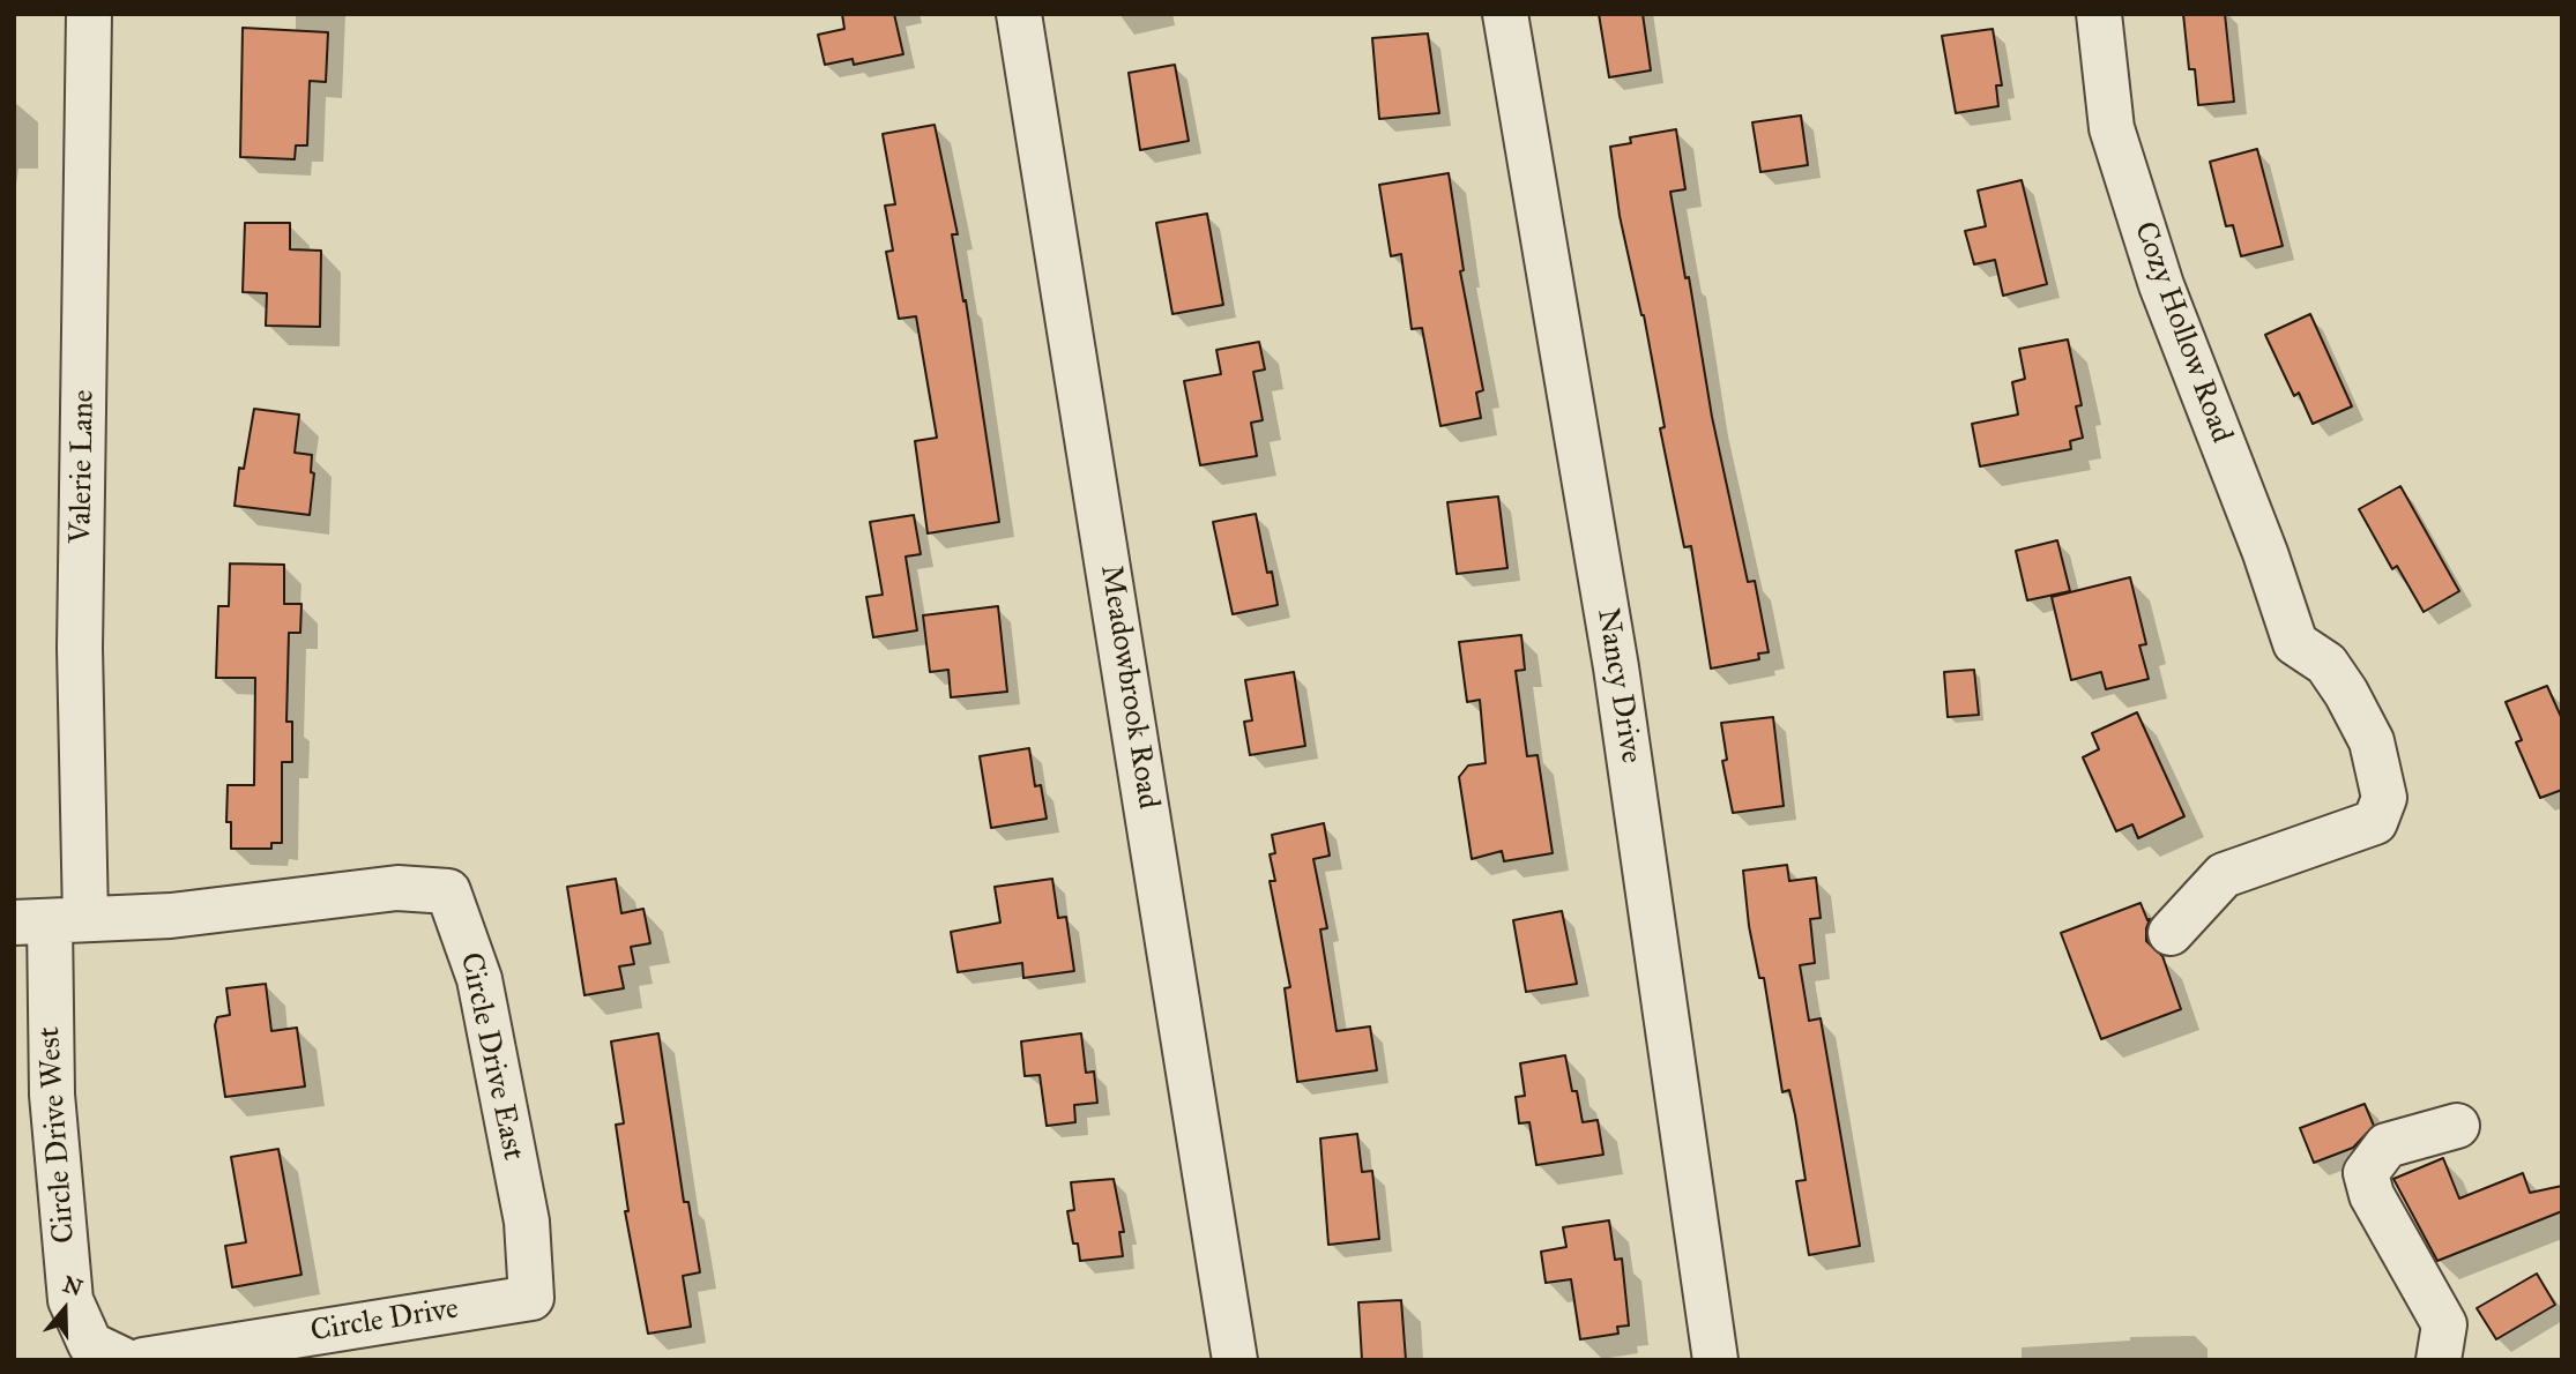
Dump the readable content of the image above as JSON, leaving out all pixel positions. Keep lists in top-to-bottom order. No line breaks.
{"streets":{"street":["Cozy Hollow Road","Valerie Lane","Nancy Drive","Meadowbrook Road","Circle Drive East","Circle Drive West","Circle Drive"]},"crossings":[["Valerie Lane","Circle Drive East"],["Valerie Lane","Circle Drive West"],["Circle Drive East","Circle Drive West"],["Circle Drive East","Circle Drive"]],"north":"top"}
